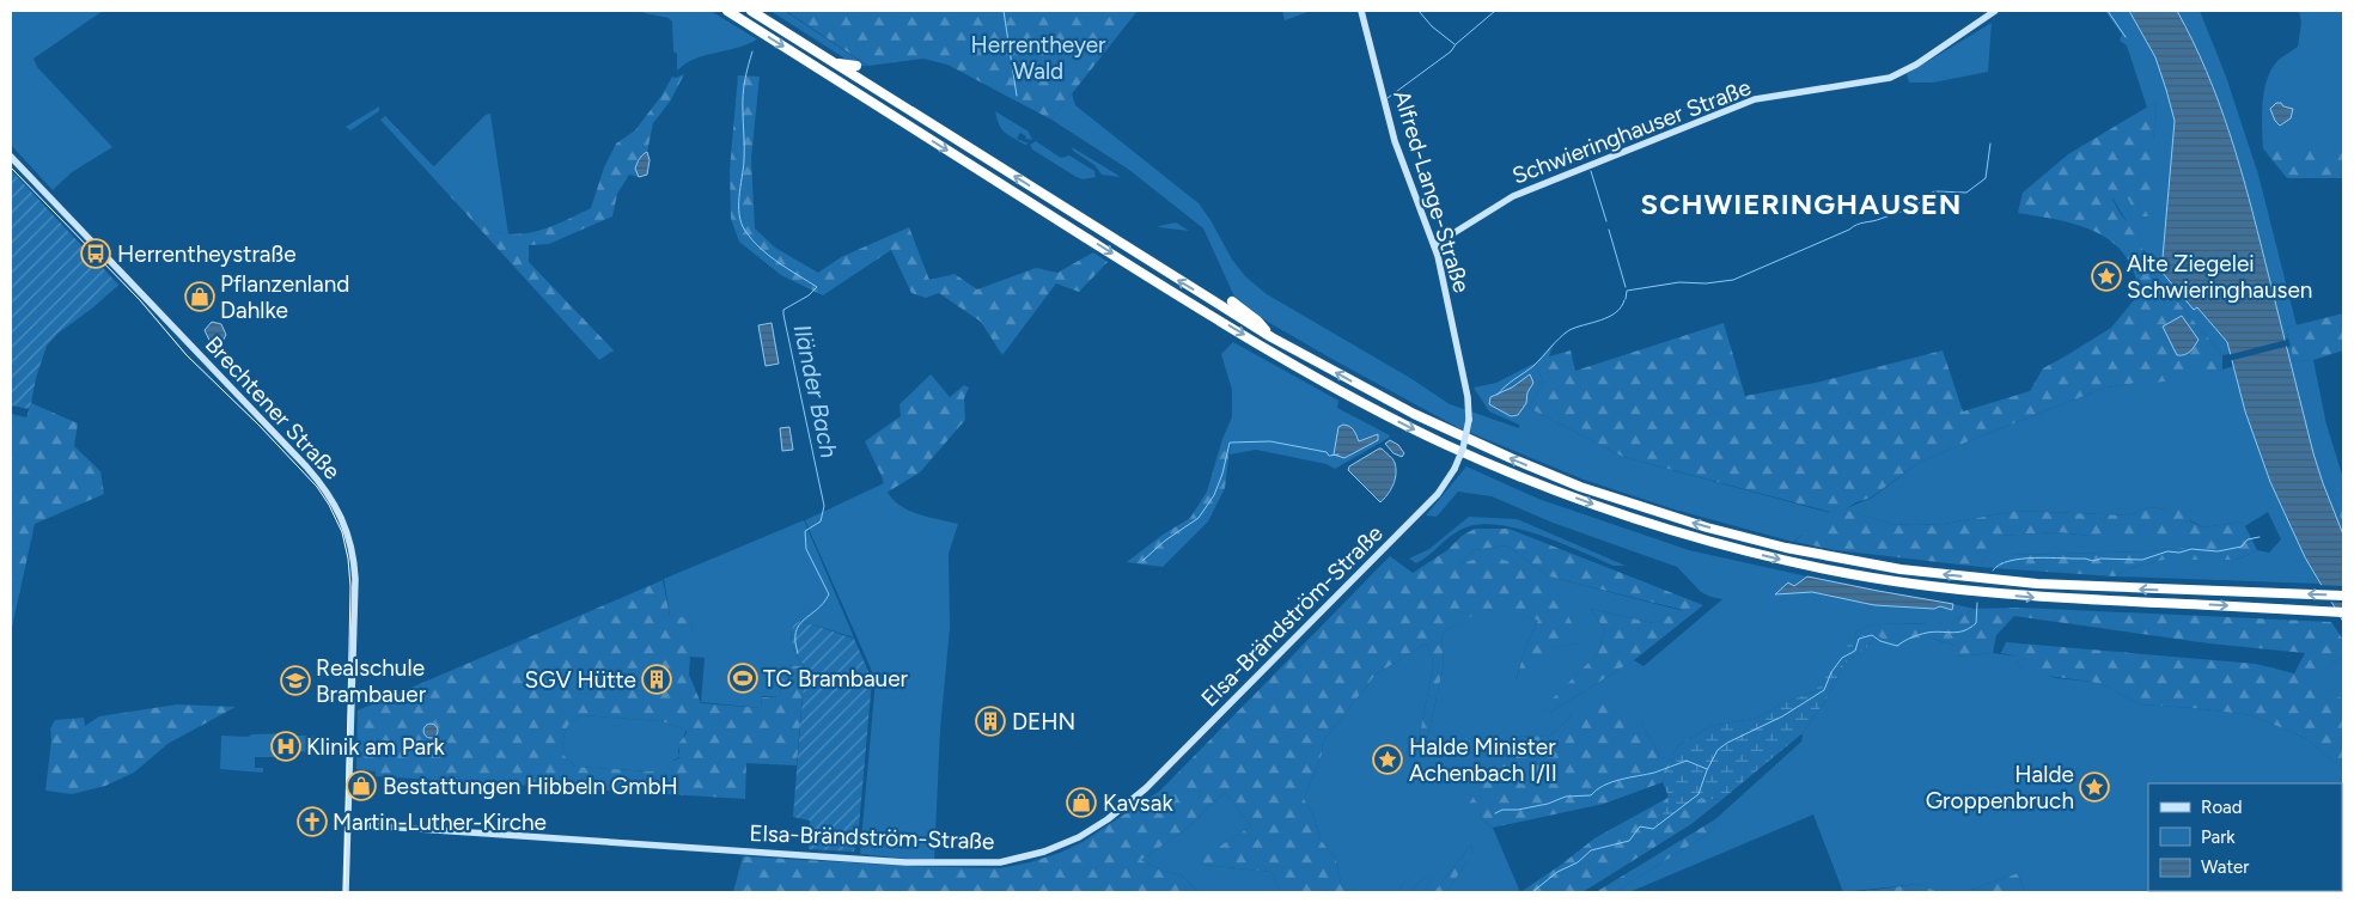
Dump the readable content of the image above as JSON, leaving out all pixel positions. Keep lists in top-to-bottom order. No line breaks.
{"streets":{"street":["Schwieringhauser Straße","Alfred-Lange-Straße","Brechtener Straße","Elsa-Brändström-Straße"]},"crossings":[["Schwieringhauser Straße","Alfred-Lange-Straße"],["Alfred-Lange-Straße","Elsa-Brändström-Straße"],["Brechtener Straße","Elsa-Brändström-Straße"]],"districts":["SCHWIERINGHAUSEN"],"water":["Iländer Bach"],"parks":["Herrentheyer Wald"],"places":{"bus stop":["Herrentheystraße"],"place":["Alte Ziegelei Schwieringhausen","Halde Minister Achenbach I/II","Halde Groppenbruch"],"shop":["Pflanzenland Dahlke","Bestattungen Hibbeln GmbH","Kavsak"],"sports":["TC Brambauer"],"building":["SGV Hütte","DEHN"],"school or university":["Realschule Brambauer"],"hospital":["Klinik am Park"],"church":["Martin-Luther-Kirche"]},"legend":["Road","Park","Water"]}
